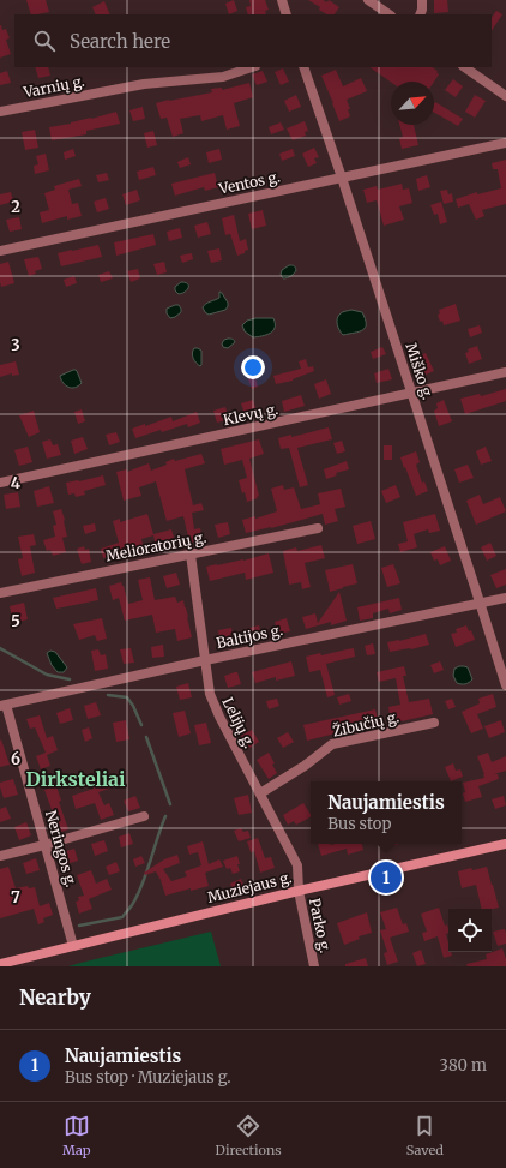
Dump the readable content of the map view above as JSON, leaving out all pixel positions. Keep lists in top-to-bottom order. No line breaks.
{"streets":{"main road":["Muziejaus g."],"street":["Varnių g.","Ventos g.","Miško g.","Klevų g.","Melioratorių g.","Baltijos g.","Lelijų g.","Žibučių g.","Neringos g.","Parko g."]},"crossings":[["Ventos g.","Miško g."],["Miško g.","Klevų g."],["Miško g.","Baltijos g."],["Melioratorių g.","Lelijų g."],["Baltijos g.","Lelijų g."],["Baltijos g.","Neringos g."],["Lelijų g.","Žibučių g."],["Lelijų g.","Muziejaus g."],["Lelijų g.","Parko g."],["Neringos g.","Muziejaus g."],["Muziejaus g.","Parko g."]],"districts":["Dirksteliai"],"north":"top right","page":{"search":"Search here","popup":["Naujamiestis","Bus stop"],"pins":"1","heading":"Nearby","list":[{"mark":"1","name":"Naujamiestis","note":"Bus stop · Muziejaus g.","value":"380 m"}],"nav":["Map","Directions","Saved"]},"grid":{"rows":["2","3","4","5","6","7"]}}
